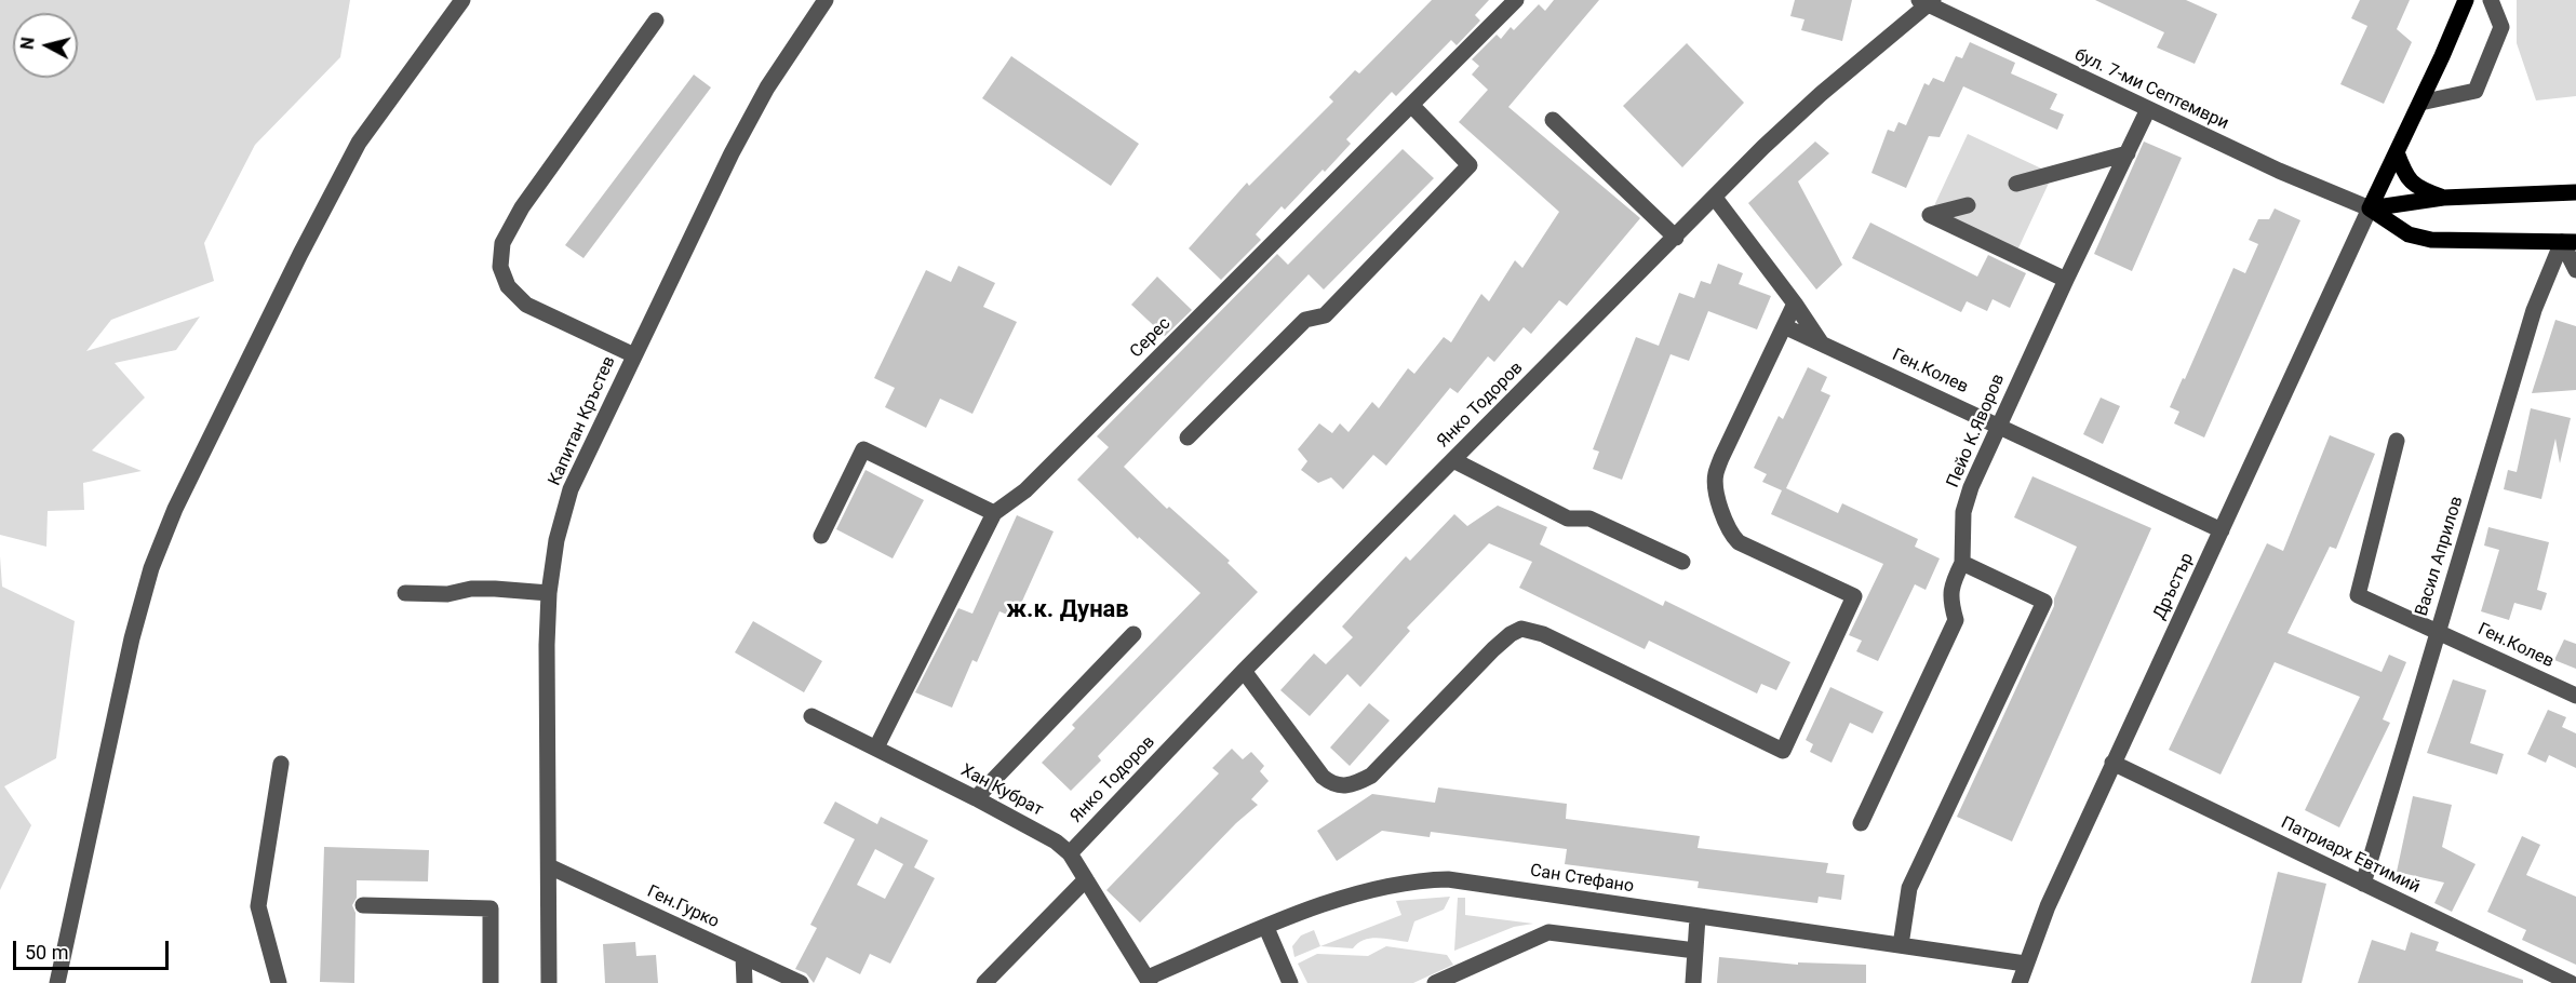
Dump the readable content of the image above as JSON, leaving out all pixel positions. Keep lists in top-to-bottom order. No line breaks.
{"streets":{"street":["бул. 7-ми Септември","Серес","Ген.Колев","Янко Тодоров","Капитан Кръстев","Пейо К.Яворов","Васил Априлов","Дръстър","Хан Кубрат","Патриарх Евтимий","Сан Стефано","Ген.Гурко"]},"crossings":[["бул. 7-ми Септември","Янко Тодоров"],["бул. 7-ми Септември","Пейо К.Яворов"],["бул. 7-ми Септември","Дръстър"],["Серес","Хан Кубрат"],["Ген.Колев","Пейо К.Яворов"],["Ген.Колев","Васил Априлов"],["Ген.Колев","Дръстър"],["Янко Тодоров","Хан Кубрат"],["Капитан Кръстев","Ген.Гурко"],["Васил Априлов","Патриарх Евтимий"],["Дръстър","Патриарх Евтимий"],["Дръстър","Сан Стефано"],["Хан Кубрат","Сан Стефано"]],"districts":["ж.к. Дунав"],"scale_bar":"50 m","north":"left"}
